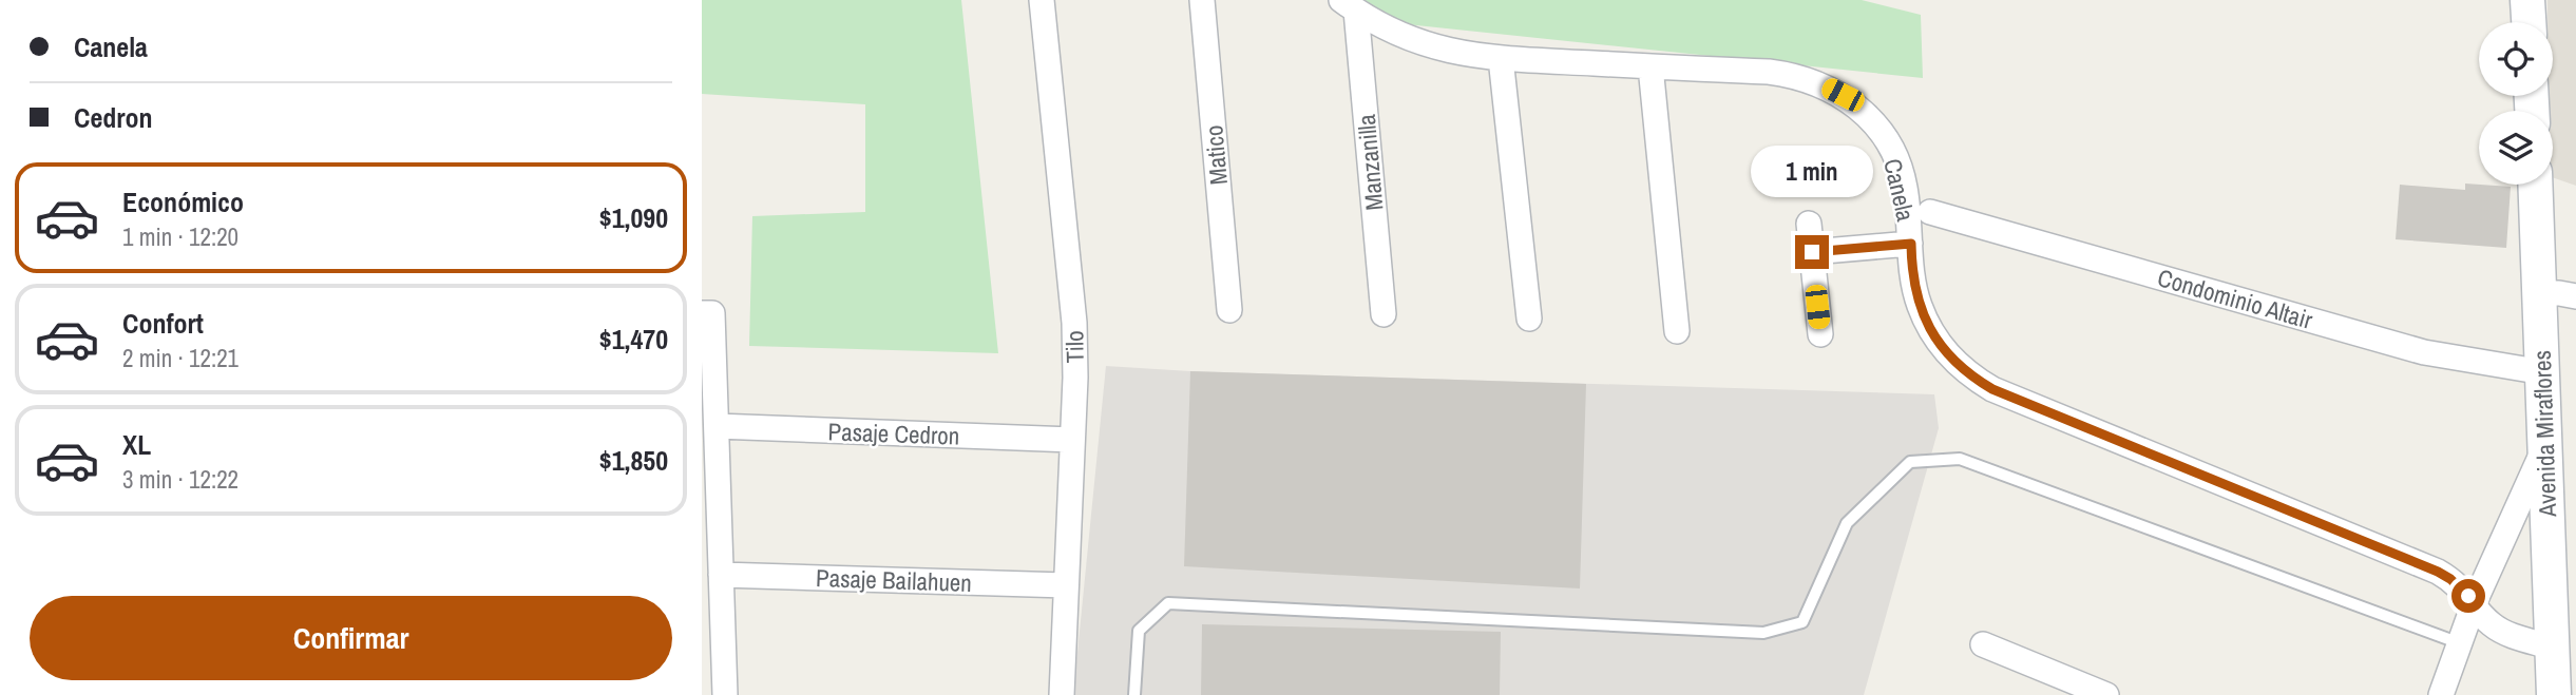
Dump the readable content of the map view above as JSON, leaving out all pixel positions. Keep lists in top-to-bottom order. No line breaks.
{"streets":{"main road":["Avenida Miraflores"],"street":["Matico","Manzanilla","Canela","Condominio Altair","Tilo","Pasaje Cedron","Pasaje Bailahuen"]},"crossings":[["Manzanilla","Canela"],["Canela","Avenida Miraflores"],["Condominio Altair","Avenida Miraflores"],["Tilo","Pasaje Cedron"],["Tilo","Pasaje Bailahuen"]],"page":{"banner":["Canela","Cedron"],"bubble":"1 min","list":[{"name":"Económico","note":"1 min · 12:20","value":"$1,090"},{"name":"Confort","note":"2 min · 12:21","value":"$1,470"},{"name":"XL","note":"3 min · 12:22","value":"$1,850"}],"buttons":"Confirmar"}}
